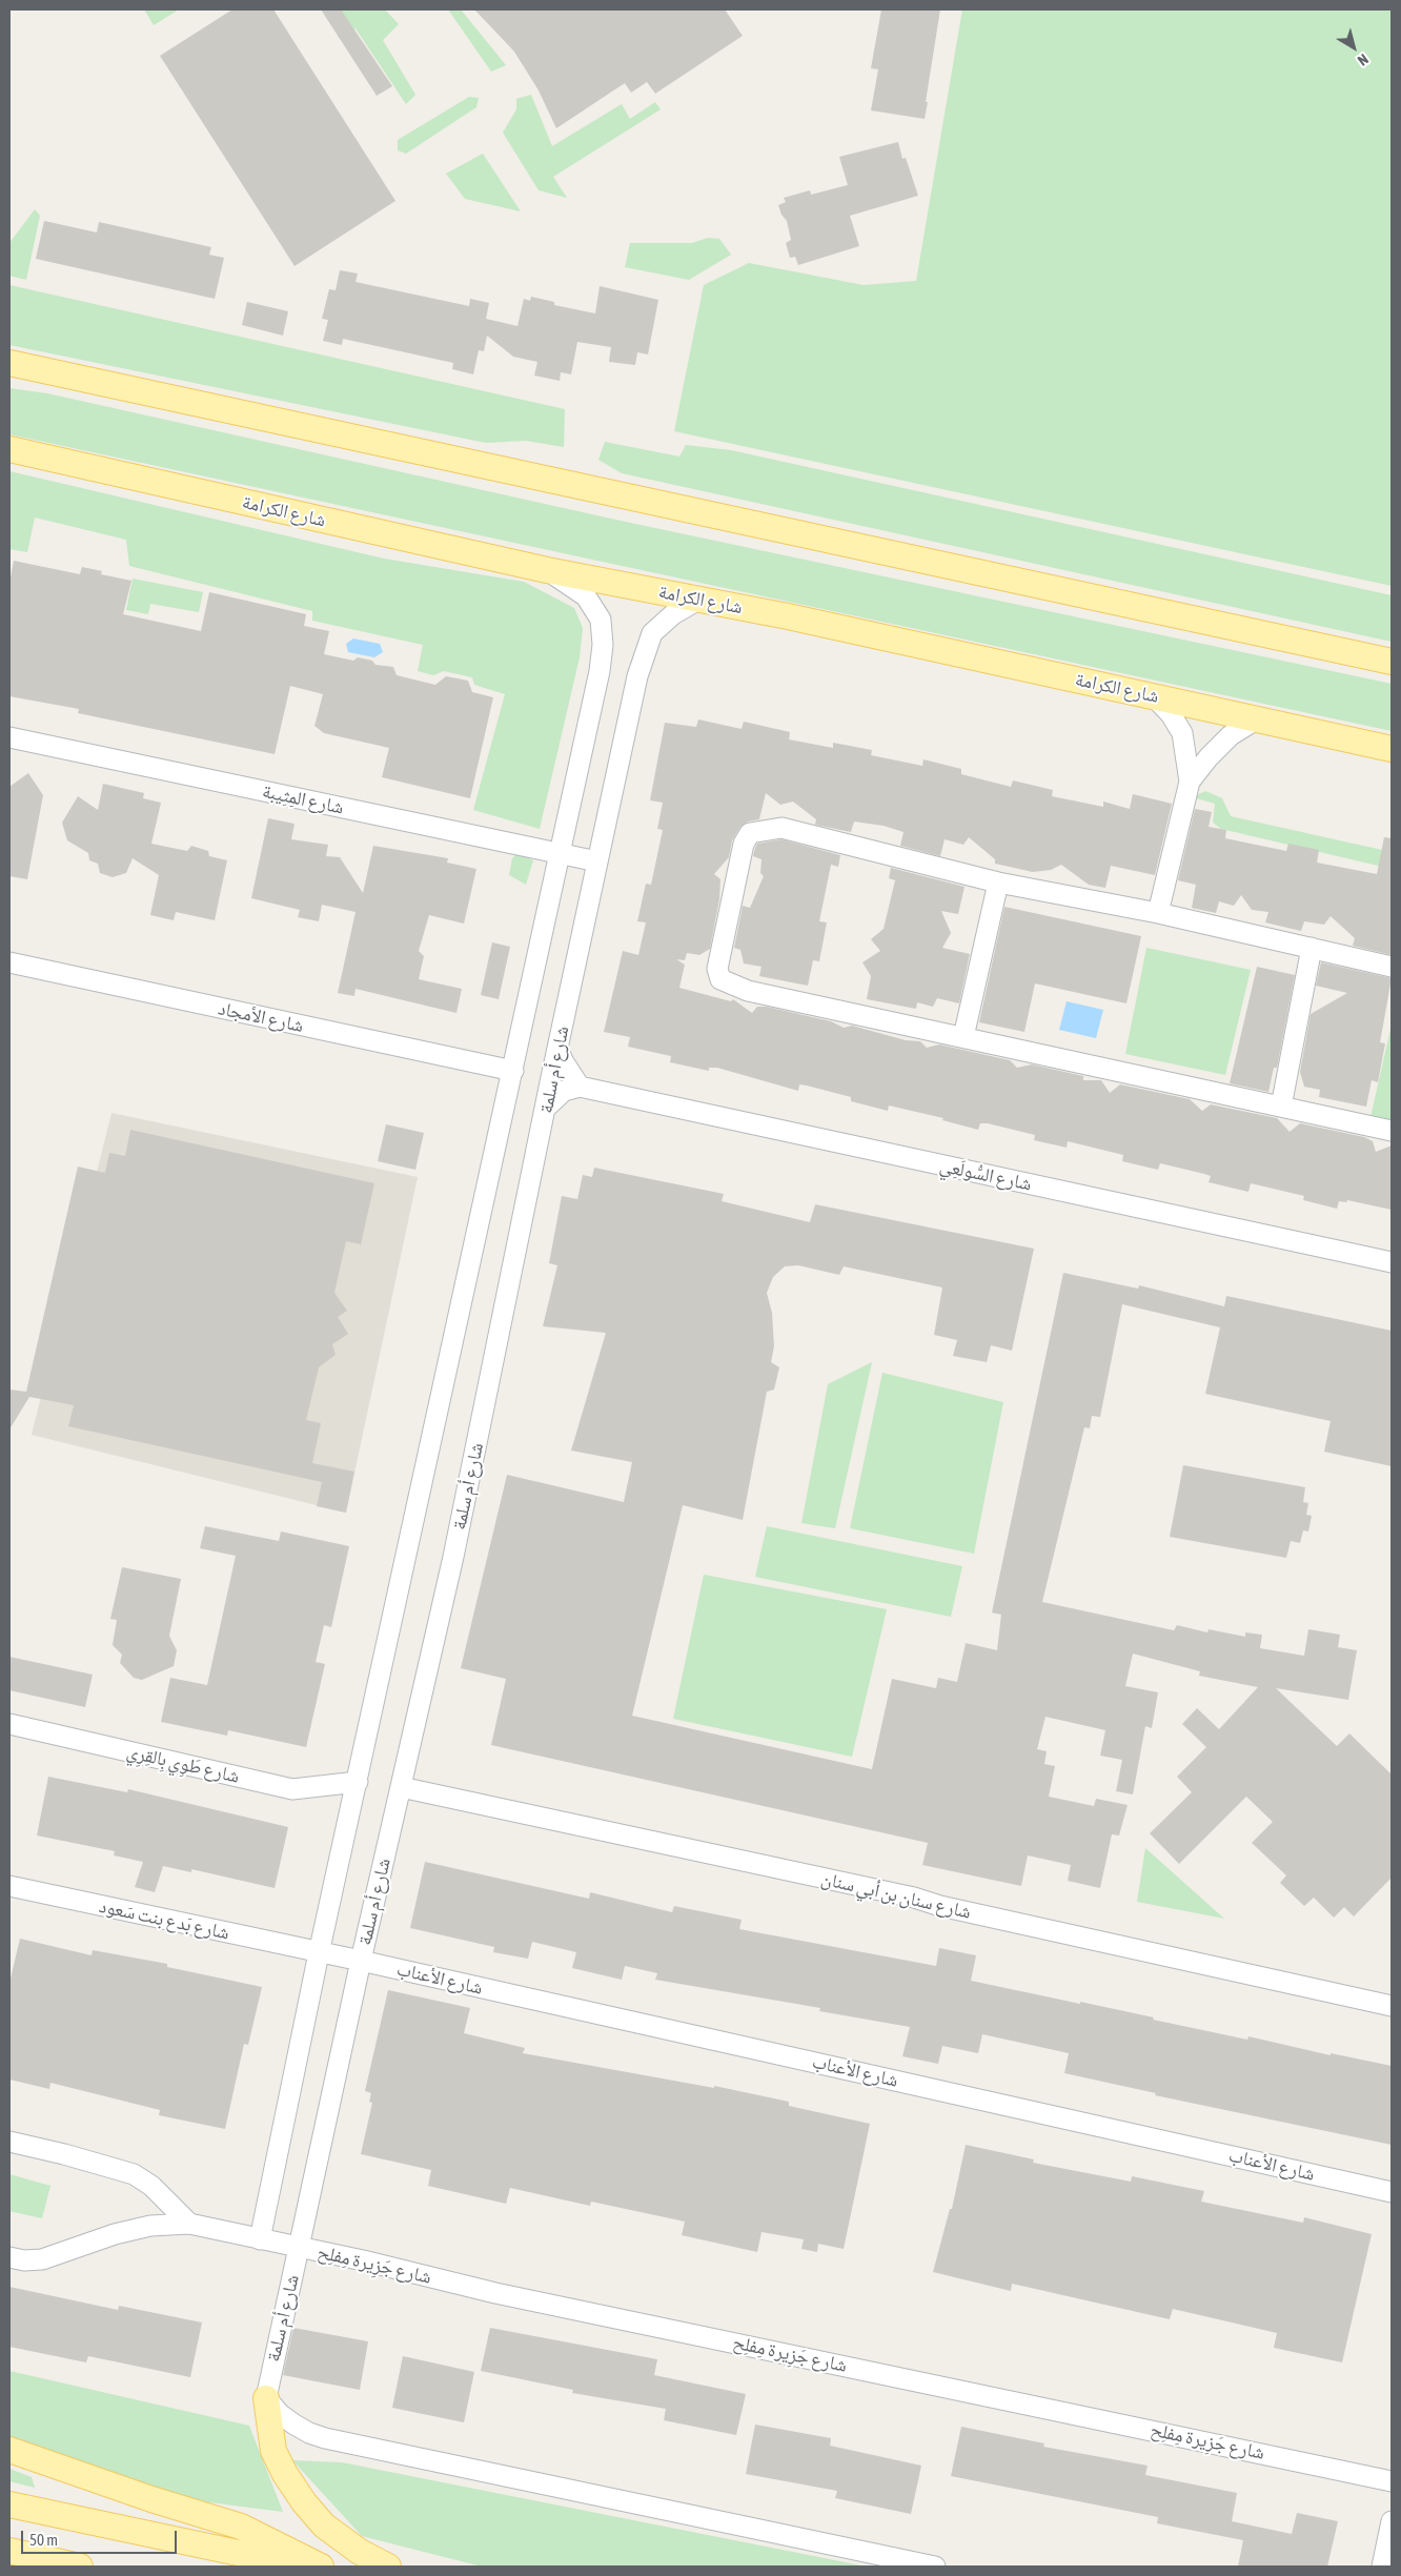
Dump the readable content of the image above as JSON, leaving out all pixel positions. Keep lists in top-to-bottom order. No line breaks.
{"streets":{"main road":["شارع الكرامة"],"street":["شارع المِثِيبة","شارع الأمجاد","شارع أم سلمة","شارع السُّولَعِي","شارع طَوِي بِالقِرِي","شارع سنان بن أبي سنان","شارع بَدع بنت سَعود","شارع الأعناب","شارع جَزِيرة مِفلِح"]},"crossings":[["شارع الكرامة","شارع أم سلمة"],["شارع المِثِيبة","شارع أم سلمة"],["شارع الأمجاد","شارع أم سلمة"],["شارع أم سلمة","شارع طَوِي بِالقِرِي"],["شارع أم سلمة","شارع سنان بن أبي سنان"],["شارع أم سلمة","شارع بَدع بنت سَعود"],["شارع أم سلمة","شارع الأعناب"],["شارع أم سلمة","شارع جَزِيرة مِفلِح"],["شارع بَدع بنت سَعود","شارع الأعناب"]],"scale_bar":"50 m","north":"bottom right"}
